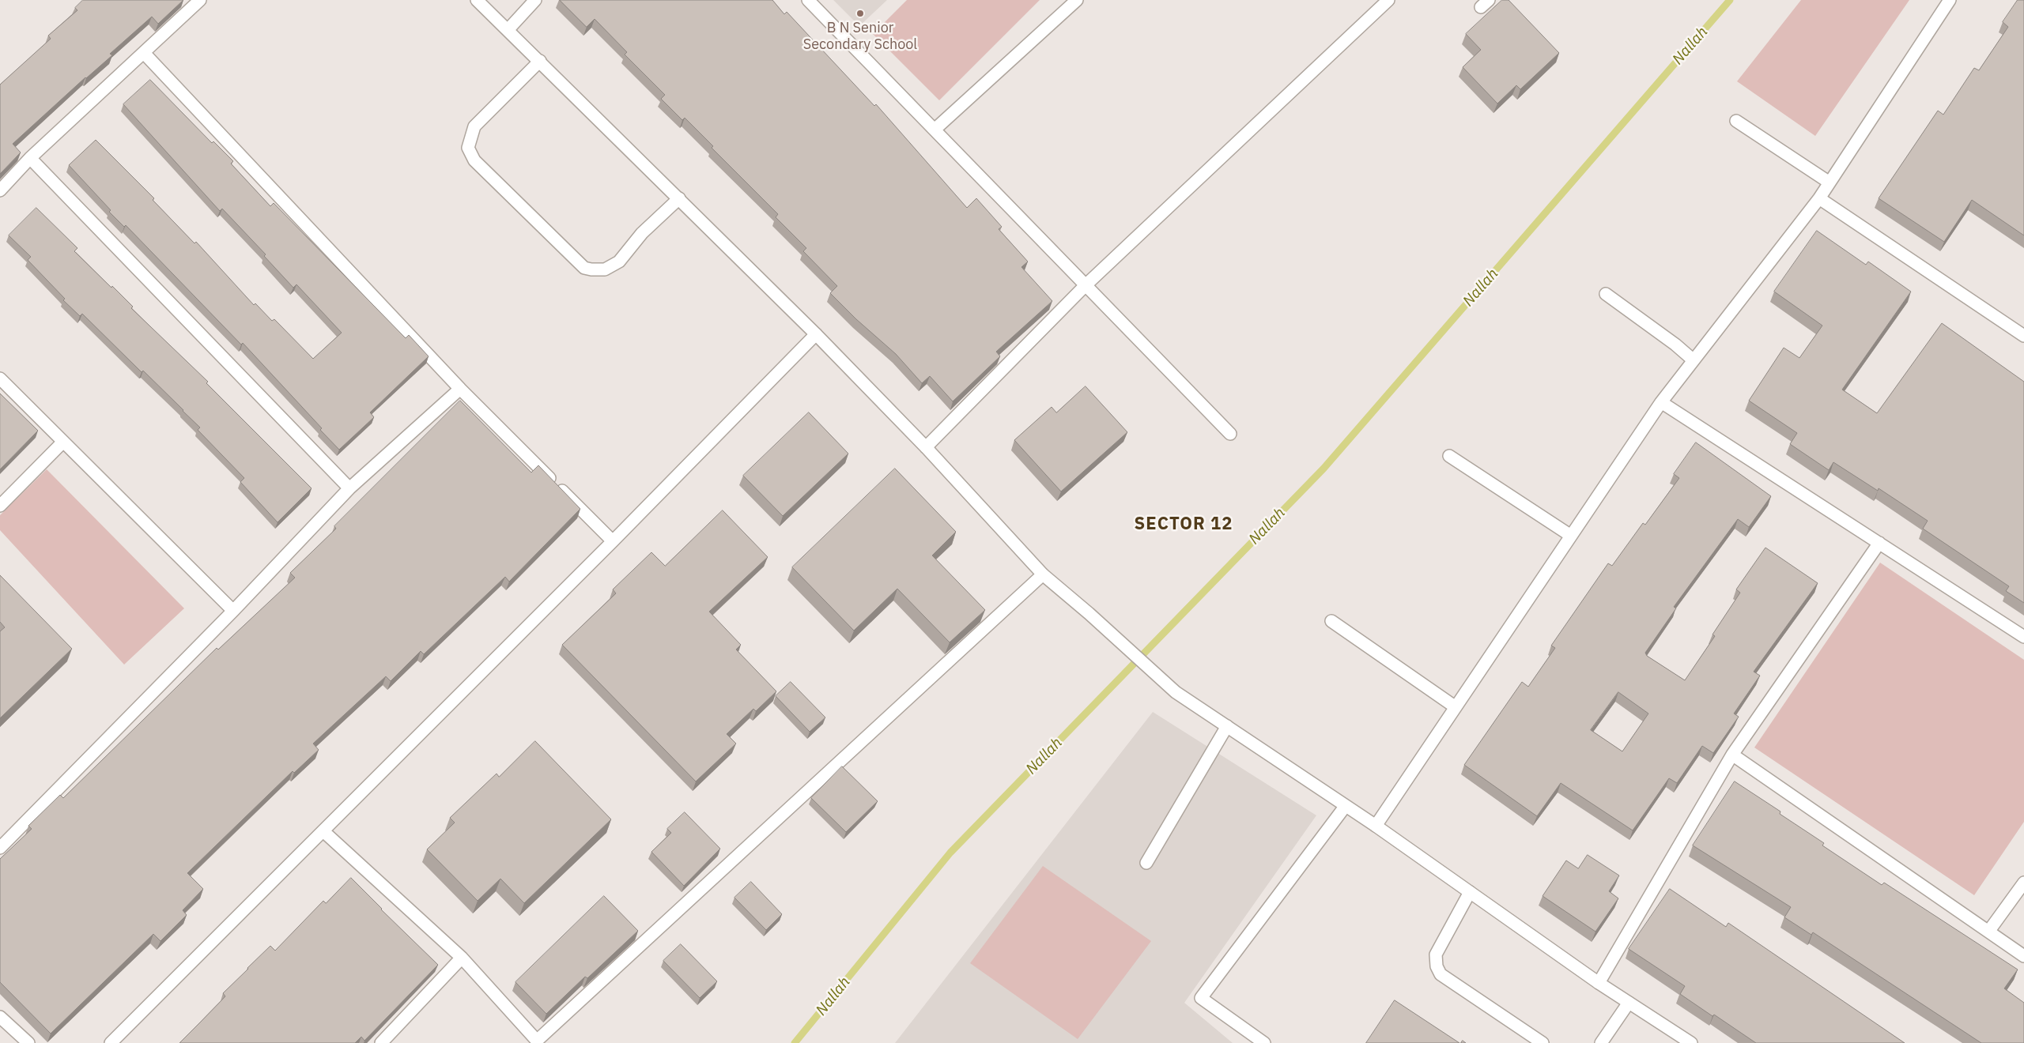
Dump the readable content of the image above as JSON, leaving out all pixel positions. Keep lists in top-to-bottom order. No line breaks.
{"districts":["SECTOR 12"],"water":["Nallah"],"places":["B N Senior Secondary School"]}
